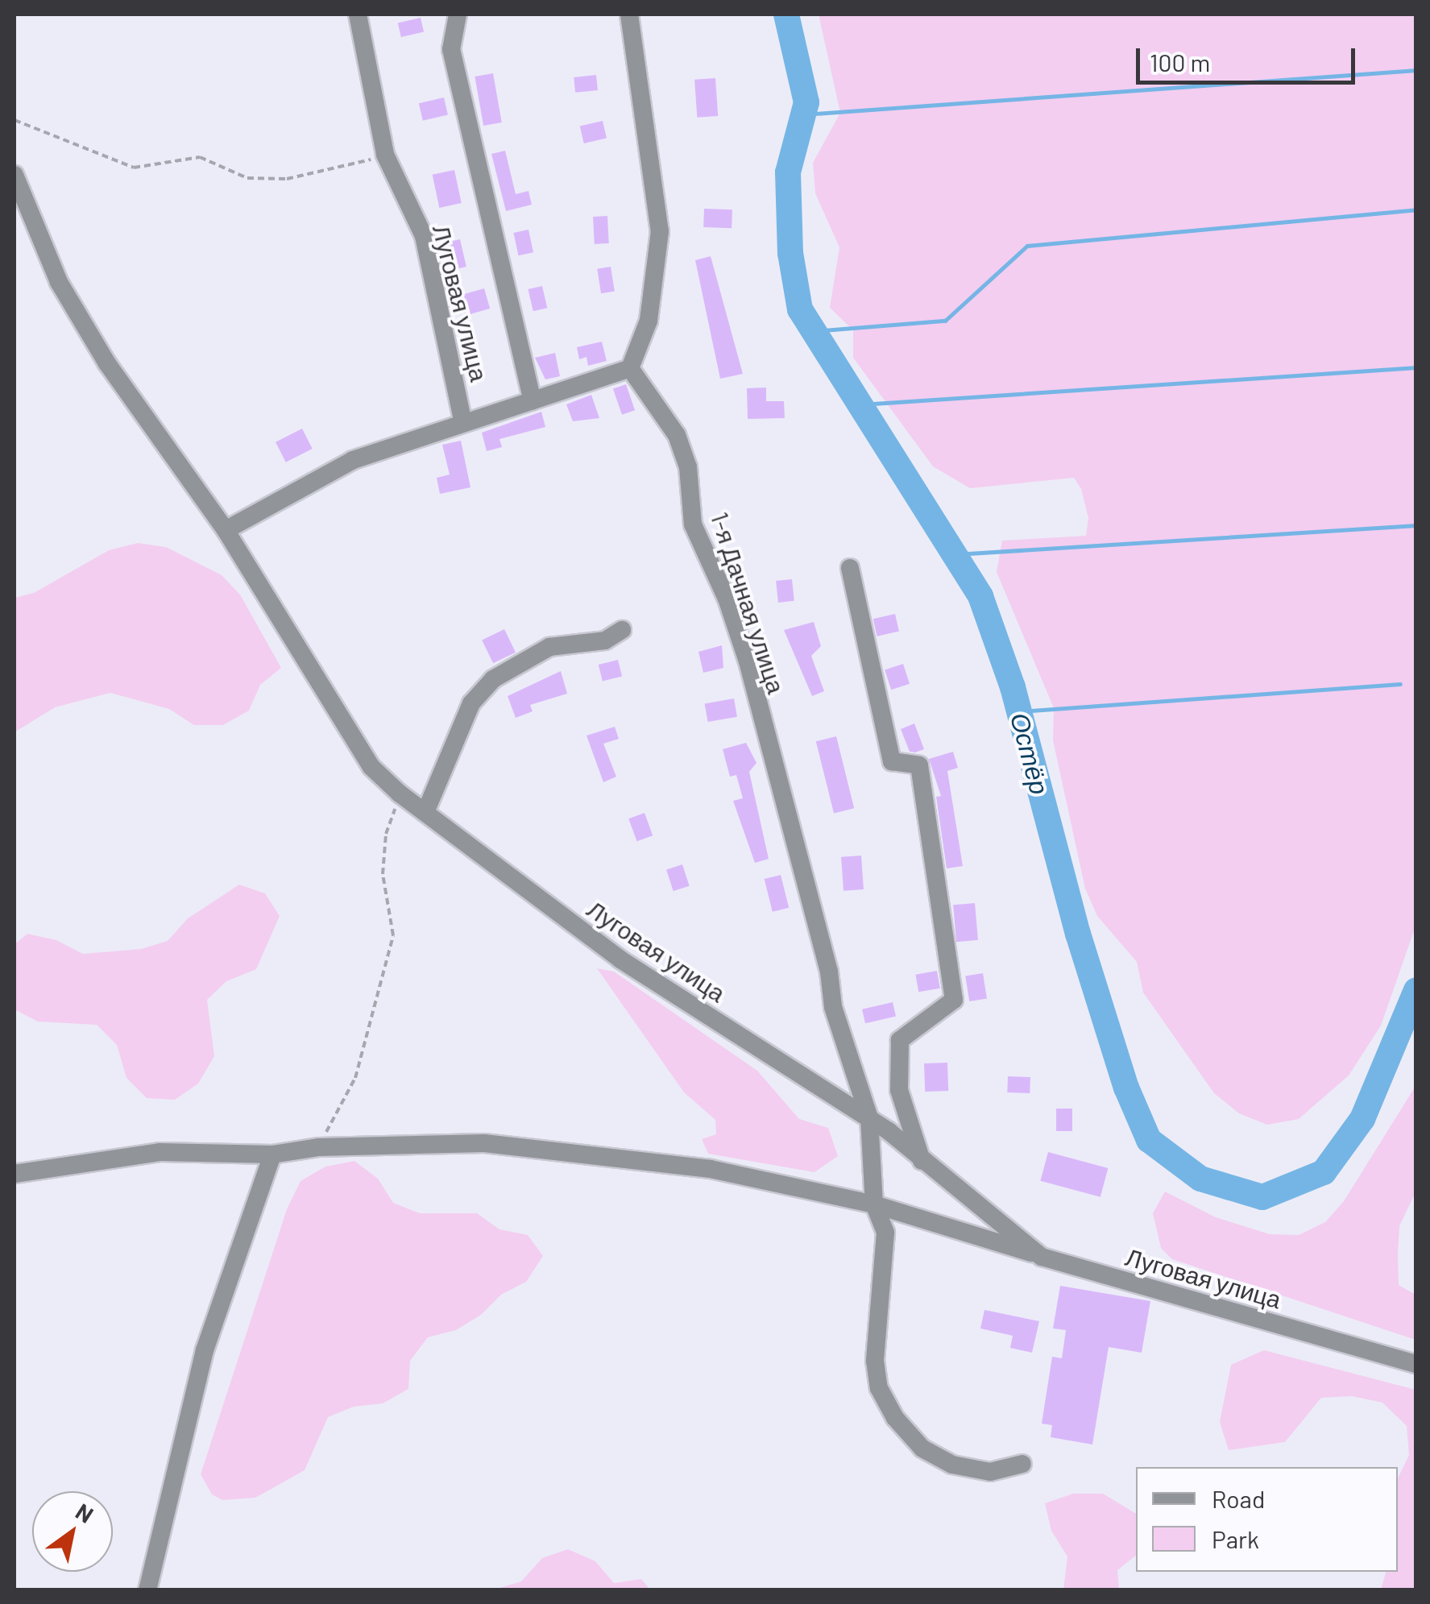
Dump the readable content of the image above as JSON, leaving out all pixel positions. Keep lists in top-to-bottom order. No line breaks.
{"streets":{"street":["Луговая улица","1-я Дачная улица"]},"crossings":[["Луговая улица","1-я Дачная улица"]],"water":["Остёр"],"legend":["Road","Park"],"scale_bar":"100 m","north":"top right"}
